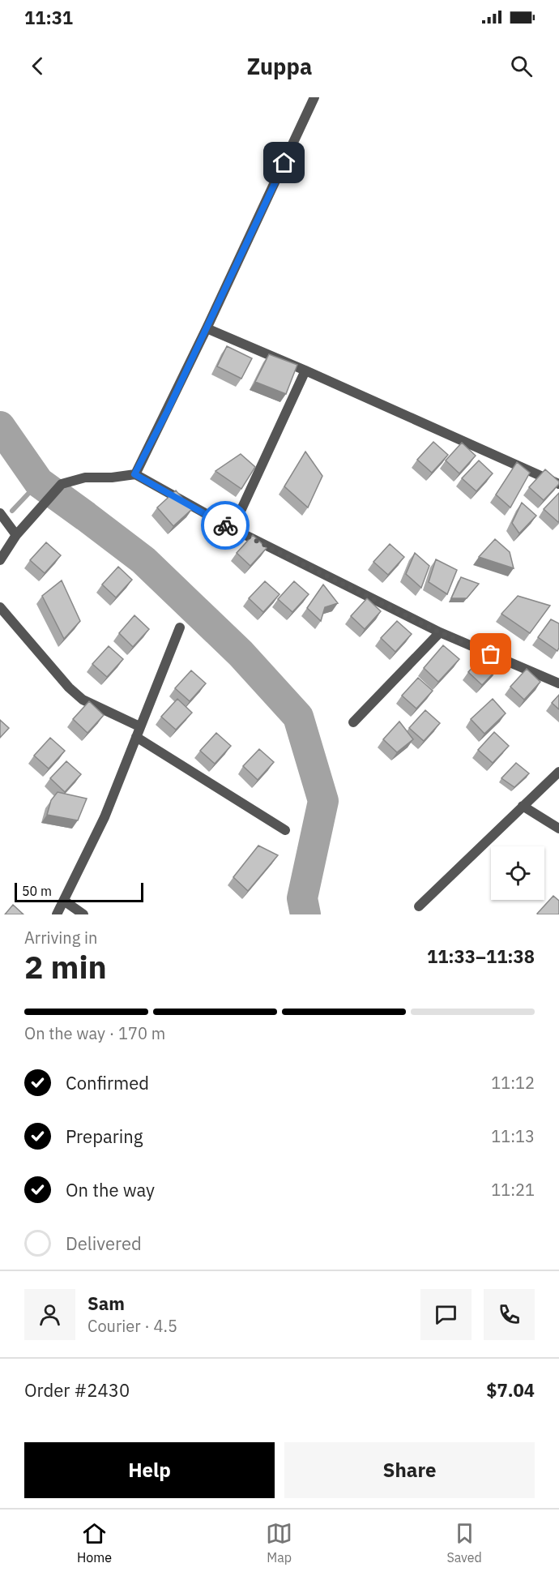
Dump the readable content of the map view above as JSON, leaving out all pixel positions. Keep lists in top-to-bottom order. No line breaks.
{"scale_bar":"50 m","page":{"status":"11:31","header":"Zuppa","scale":"50 m","heading":["2 min","Arriving in","11:33–11:38"],"panel":["Sam","Courier · 4.5","Order #2430","$7.04"],"bar":"On the way · 170 m","list":[["Confirmed","11:12"],["Preparing","11:13"],["On the way","11:21"],"Delivered"],"buttons":["Help","Share"],"tabs":["Home","Map","Saved"]}}
